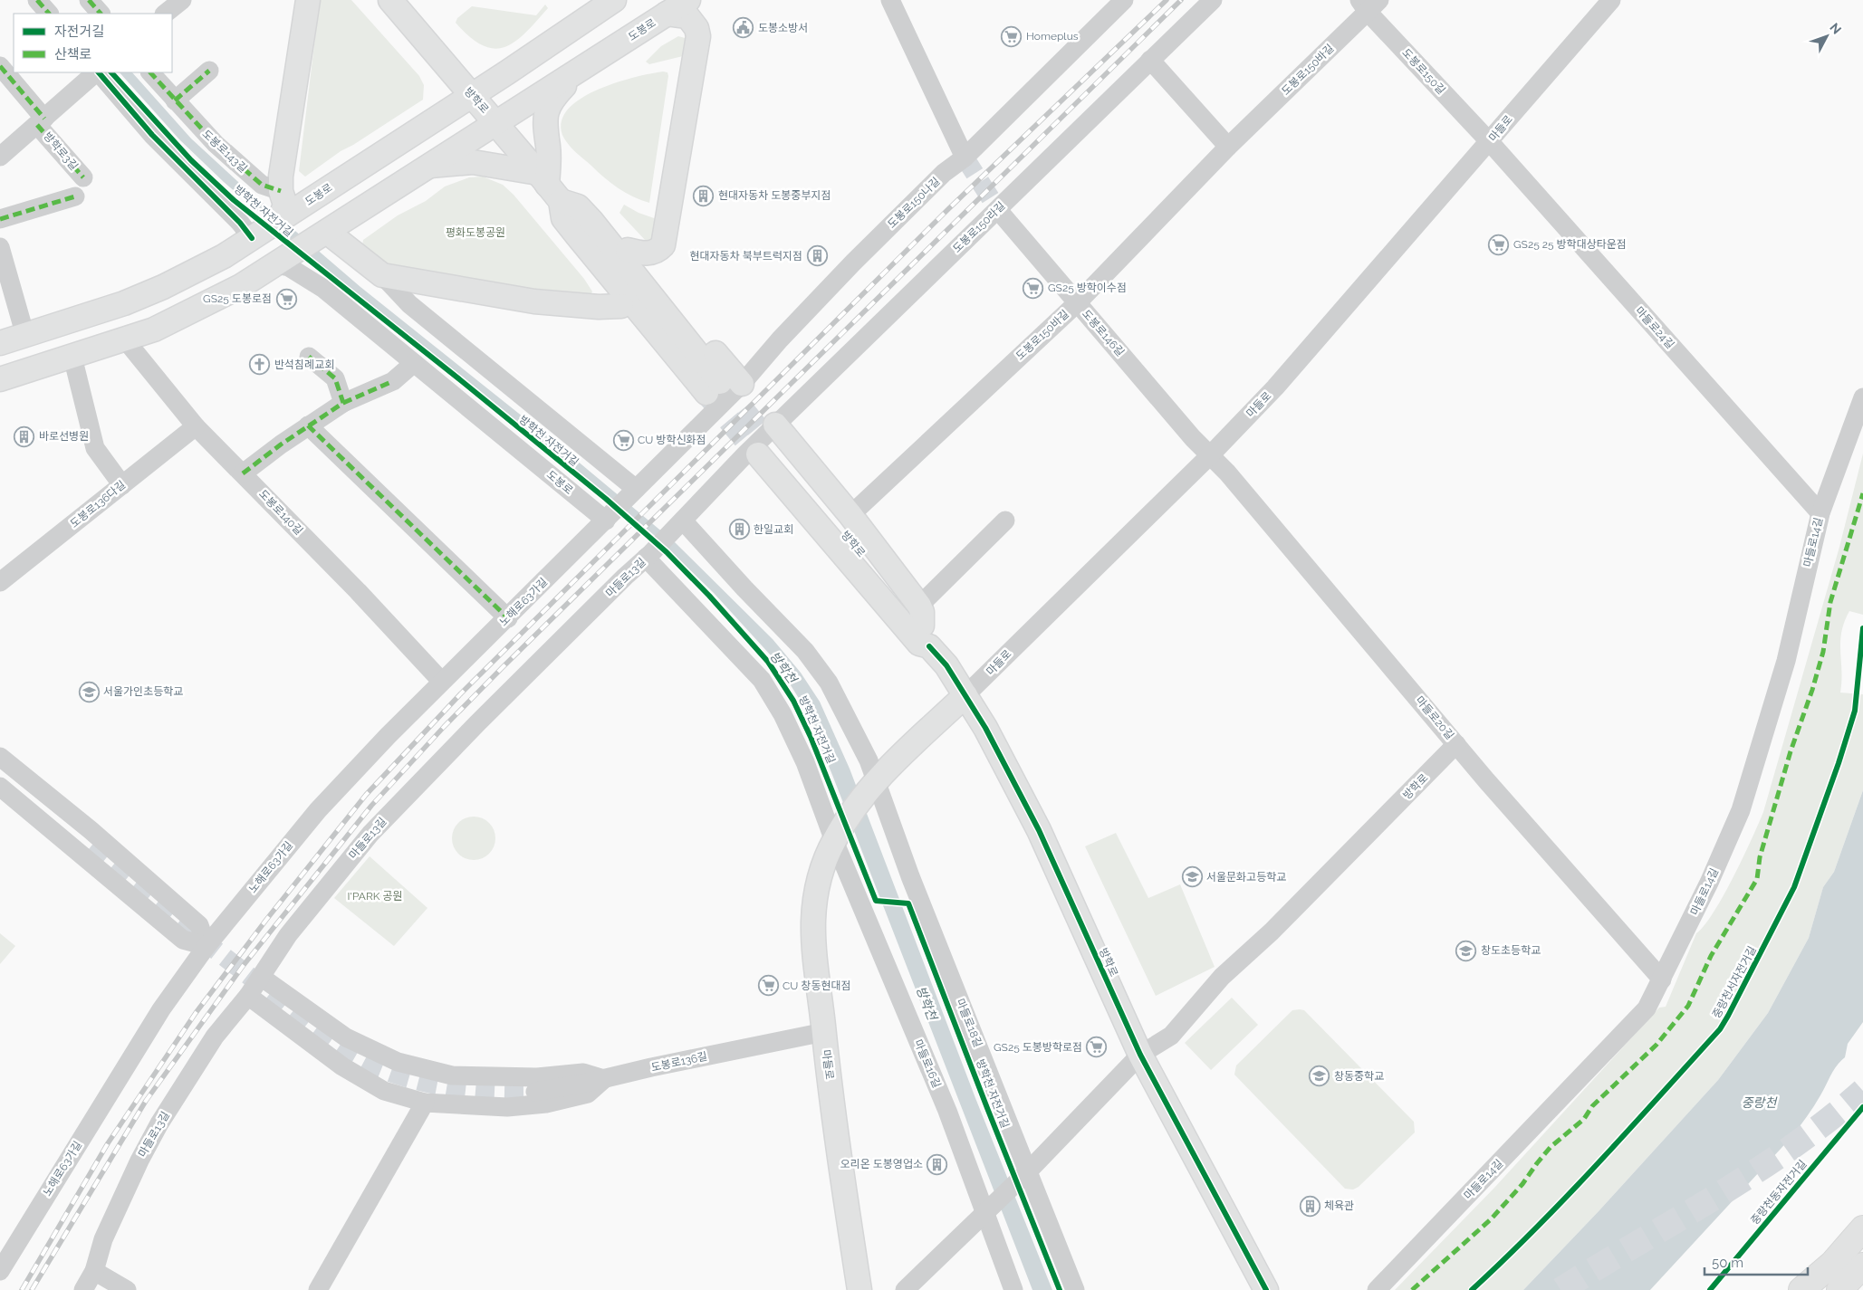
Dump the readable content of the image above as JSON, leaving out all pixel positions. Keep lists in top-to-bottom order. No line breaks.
{"streets":{"main road":["도봉로","방학로","마들로"],"street":["도봉로150바길","도봉로150길","방학로3길","도봉로143길","도봉로150나길","도봉로150라길","마들로24길","도봉로146길","도봉로136다길","도봉로140길","마들로14길","마들로13길","노해로63가길","마들로20길","마들로18길","도봉로136길","마들로16길"],"cycle path":["방학천 자전거길","중랑천서자전거길","중랑천동자전거길"]},"crossings":[["도봉로","방학로"],["도봉로","도봉로140길"],["도봉로","노해로63가길"],["도봉로150바길","도봉로150길"],["도봉로150바길","도봉로146길"],["도봉로150길","마들로"],["도봉로150길","마들로24길"],["방학로","마들로"],["방학로","도봉로150나길"],["방학로","도봉로150라길"],["방학로","마들로13길"],["방학로","마들로20길"],["방학로","마들로18길"],["방학로","마들로16길"],["마들로","마들로24길"],["마들로","도봉로146길"],["마들로","마들로20길"],["마들로","마들로18길"],["마들로","도봉로136길"],["마들로","마들로16길"],["도봉로150라길","도봉로146길"],["도봉로150라길","마들로13길"],["마들로24길","마들로14길"],["도봉로146길","마들로20길"],["도봉로136다길","도봉로140길"],["도봉로140길","노해로63가길"],["마들로14길","마들로20길"]],"water":["방학천","중랑천"],"parks":["평화도봉공원","I'PARK 공원"],"places":{"public building":["도봉소방서"],"supermarket":["Homeplus","GS25 25 방학대상타운점","GS25 방학이수점","GS25 도봉로점","CU 방학신화점","CU 창동현대점","GS25 도봉방학로점"],"building":["현대자동차 도봉중부지점","현대자동차 북부트럭지점","바로선병원","한일교회","오리온 도봉영업소","체육관"],"church":["반석침례교회"],"school or university":["서울가인초등학교","서울문화고등학교","창도초등학교","창동중학교"]},"legend":["자전거길","산책로"],"scale_bar":"50 m","north":"top right"}
